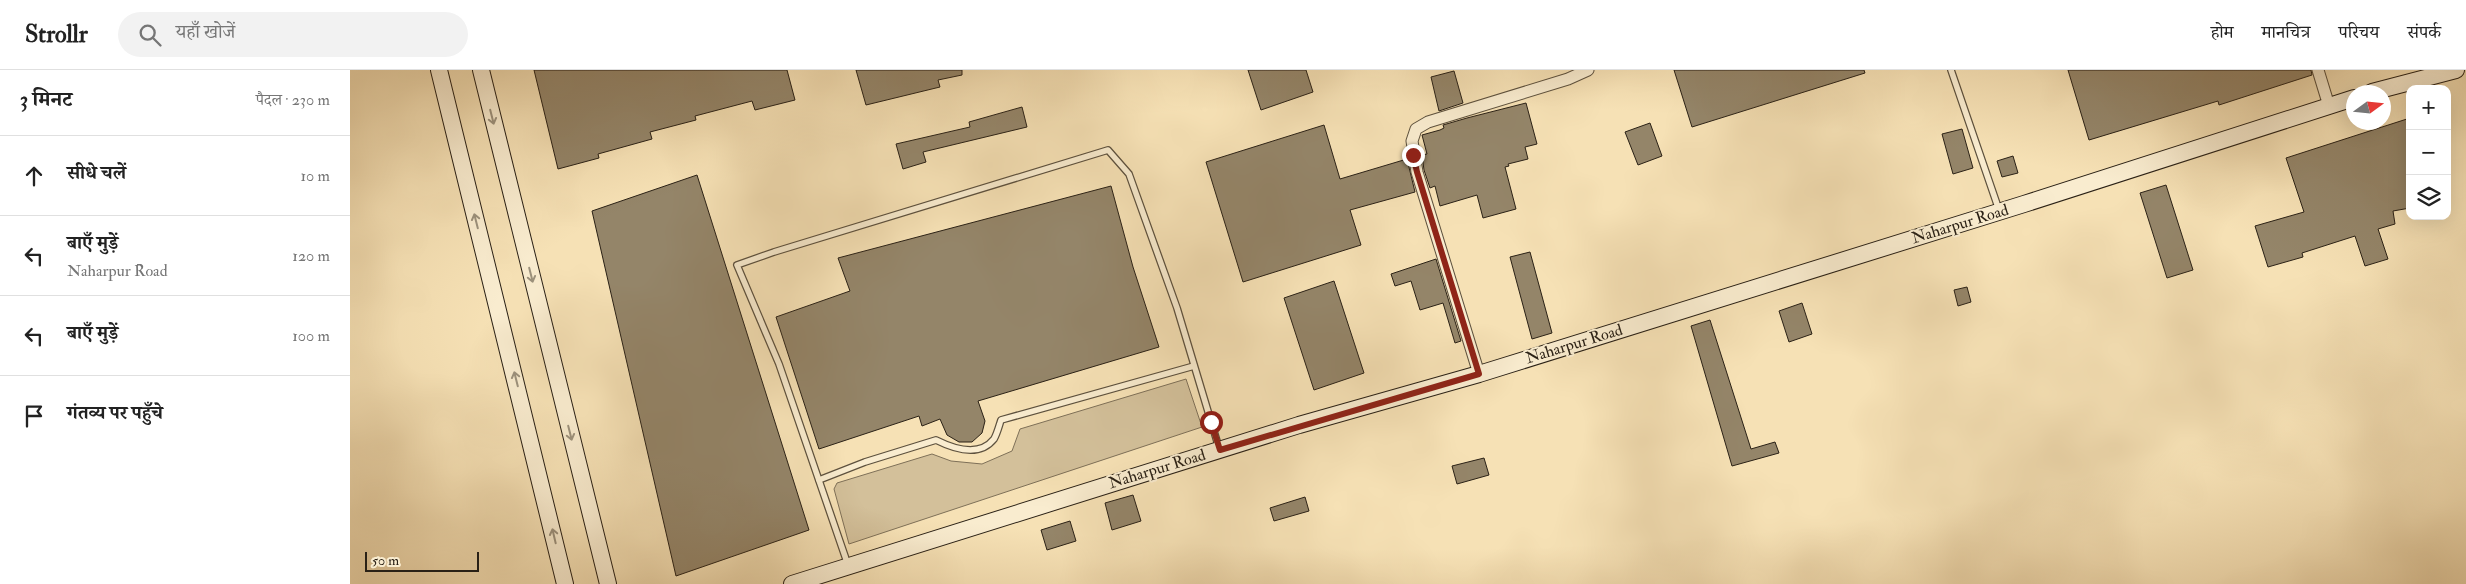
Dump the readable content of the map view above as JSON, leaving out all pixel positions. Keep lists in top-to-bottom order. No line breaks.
{"streets":{"street":["Naharpur Road"]},"scale_bar":"50 m","north":"right","page":{"header":"Strollr","search":"यहाँ खोजें","nav":["होम","मानचित्र","परिचय","संपर्क"],"heading":["3 मिनट","पैदल · 230 m"],"map_buttons":["+","−"],"list":[["सीधे चलें","10 m"],["बाएँ मुड़ें","Naharpur Road","120 m"],["बाएँ मुड़ें","100 m"],"गंतव्य पर पहुँचे"],"scale":"50 m"}}
